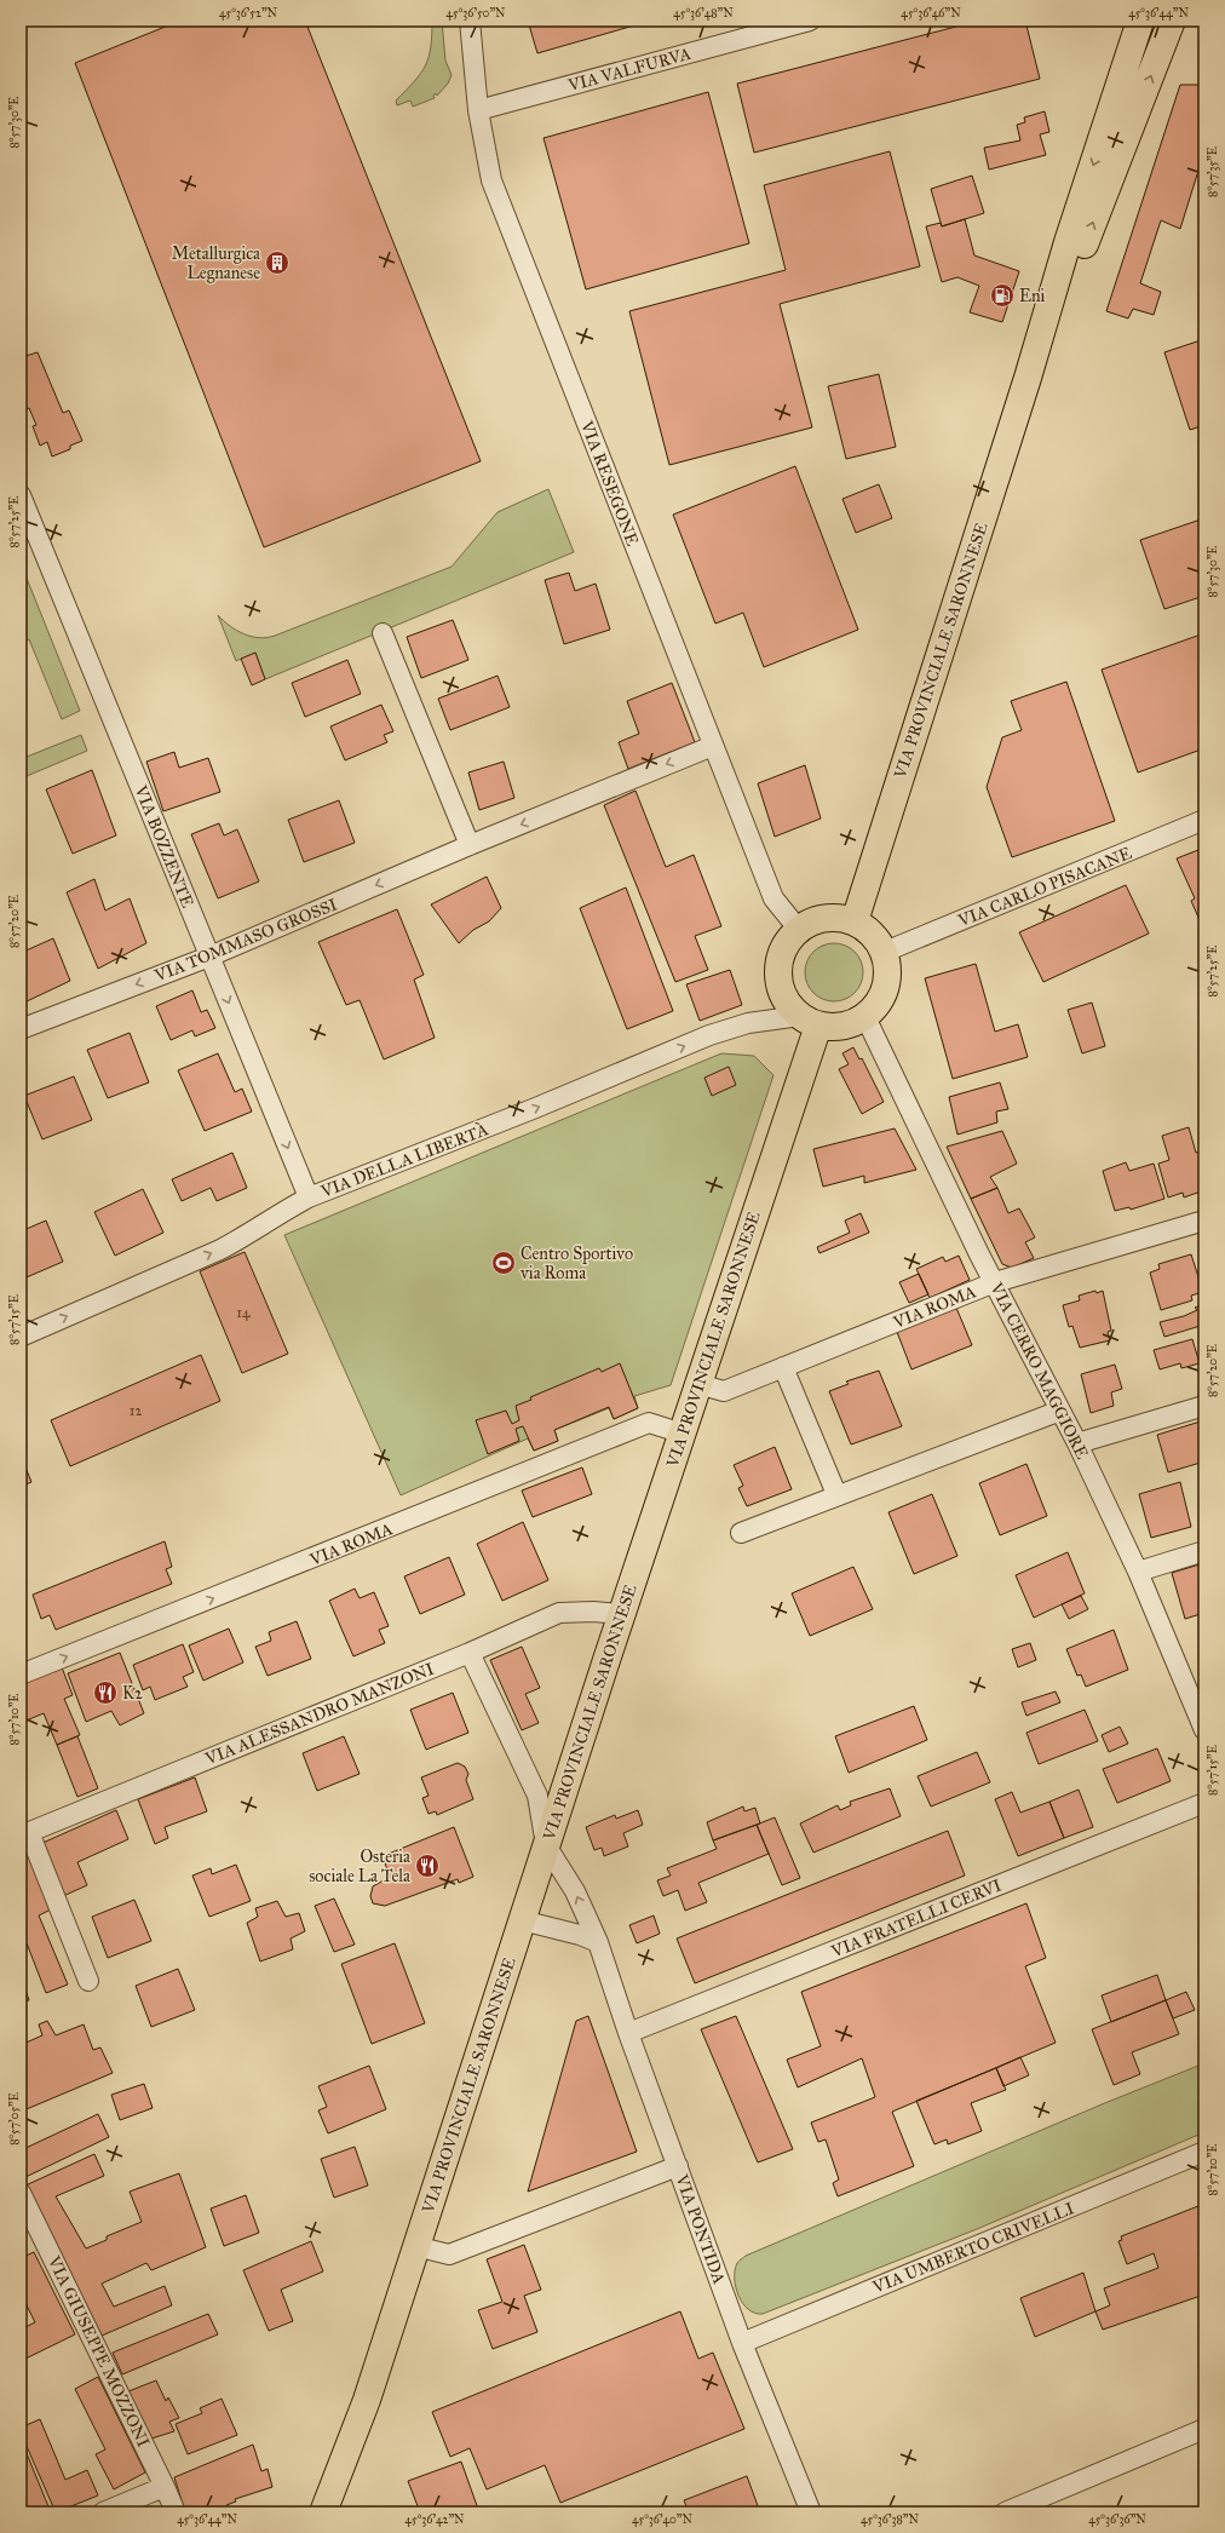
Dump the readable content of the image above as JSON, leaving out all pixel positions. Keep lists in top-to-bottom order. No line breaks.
{"streets":{"main road":["VIA PROVINCIALE SARONNESE"],"street":["VIA VALFURVA","VIA RESEGONE","VIA BOZZENTE","VIA CARLO PISACANE","VIA TOMMASO GROSSI","VIA DELLA LIBERTÀ","VIA ROMA","VIA CERRO MAGGIORE","VIA ALESSANDRO MANZONI","VIA FRATELLI CERVI","VIA PONTIDA","VIA UMBERTO CRIVELLI","VIA GIUSEPPE MOZZONI"]},"crossings":[["VIA VALFURVA","VIA RESEGONE"],["VIA RESEGONE","VIA PROVINCIALE SARONNESE"],["VIA RESEGONE","VIA CARLO PISACANE"],["VIA RESEGONE","VIA TOMMASO GROSSI"],["VIA RESEGONE","VIA DELLA LIBERTÀ"],["VIA RESEGONE","VIA CERRO MAGGIORE"],["VIA PROVINCIALE SARONNESE","VIA CARLO PISACANE"],["VIA PROVINCIALE SARONNESE","VIA DELLA LIBERTÀ"],["VIA PROVINCIALE SARONNESE","VIA ROMA"],["VIA PROVINCIALE SARONNESE","VIA CERRO MAGGIORE"],["VIA PROVINCIALE SARONNESE","VIA ALESSANDRO MANZONI"],["VIA PROVINCIALE SARONNESE","VIA PONTIDA"],["VIA BOZZENTE","VIA TOMMASO GROSSI"],["VIA BOZZENTE","VIA DELLA LIBERTÀ"],["VIA CARLO PISACANE","VIA DELLA LIBERTÀ"],["VIA CARLO PISACANE","VIA CERRO MAGGIORE"],["VIA DELLA LIBERTÀ","VIA CERRO MAGGIORE"],["VIA ROMA","VIA CERRO MAGGIORE"],["VIA FRATELLI CERVI","VIA PONTIDA"],["VIA PONTIDA","VIA UMBERTO CRIVELLI"]],"one_way":["VIA TOMMASO GROSSI","VIA DELLA LIBERTÀ","VIA ROMA"],"places":{"building":["Metallurgica Legnanese"],"fuel station":["Eni"],"sports":["Centro Sportivo via Roma"],"restaurant":["K2","Osteria sociale La Tela"]},"house_numbers":["14","12"],"coordinates":["45°36'52\"N","45°36'50\"N","45°36'48\"N","45°36'46\"N","45°36'44\"N","8°57'30\"E","8°57'35\"E","8°57'25\"E","8°57'20\"E","8°57'15\"E","8°57'10\"E","8°57'05\"E","45°36'42\"N","45°36'40\"N","45°36'38\"N","45°36'36\"N"]}
